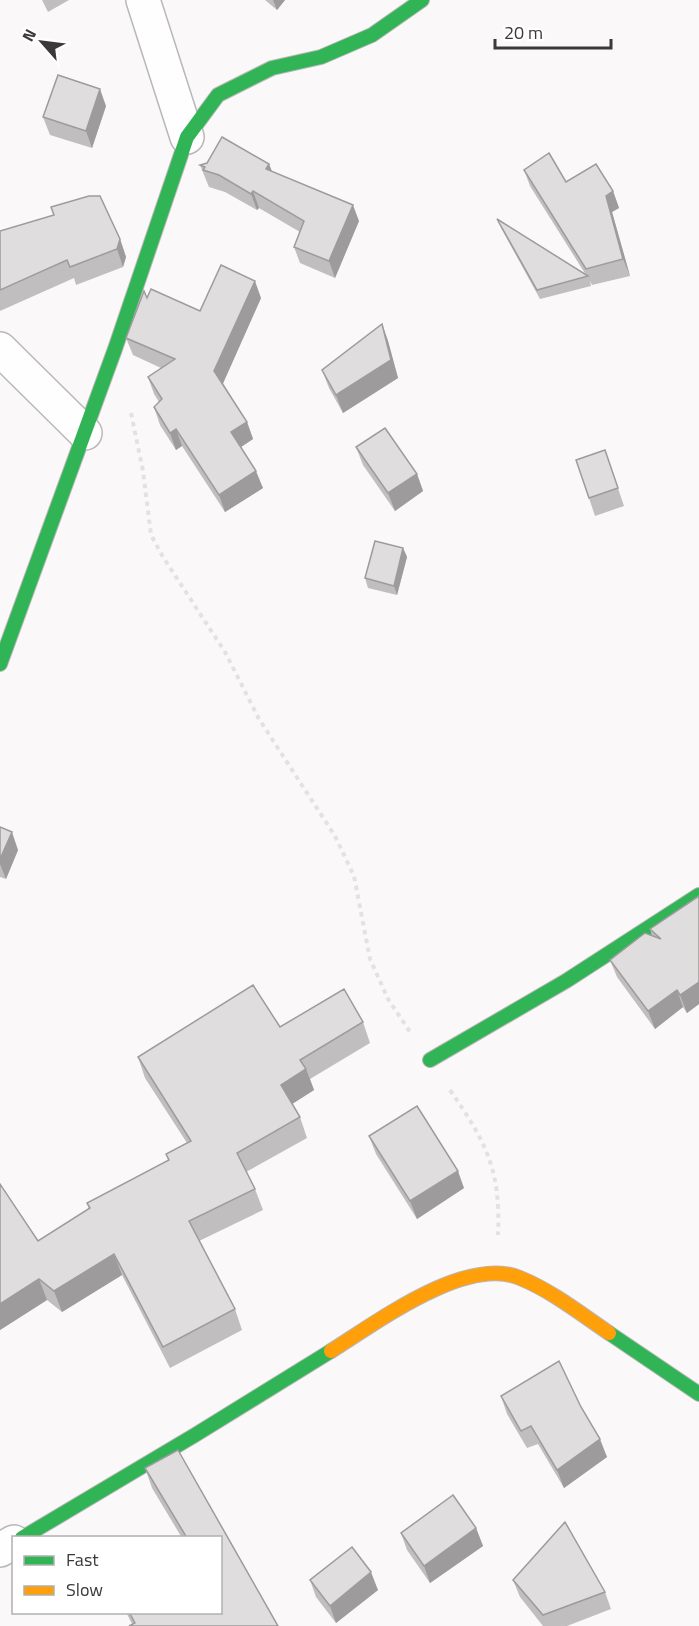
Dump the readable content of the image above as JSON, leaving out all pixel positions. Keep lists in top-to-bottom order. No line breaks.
{"legend":["Fast","Slow"],"scale_bar":"20 m","north":"top left"}
